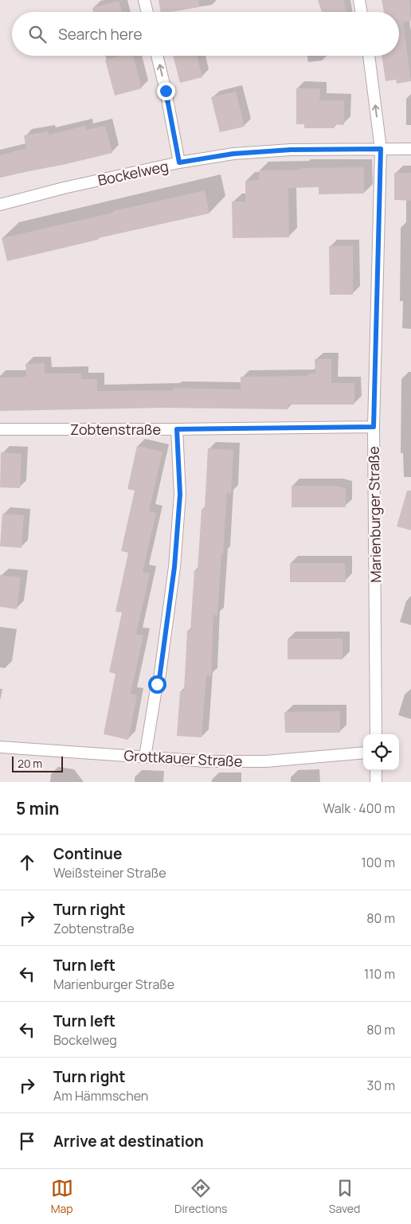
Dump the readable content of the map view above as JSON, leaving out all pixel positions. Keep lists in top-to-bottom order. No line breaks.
{"streets":{"street":["Bockelweg","Zobtenstraße","Marienburger Straße","Grottkauer Straße"]},"crossings":[["Bockelweg","Marienburger Straße"],["Zobtenstraße","Marienburger Straße"]],"scale_bar":"20 m","page":{"search":"Search here","scale":"20 m","heading":["5 min","Walk · 400 m"],"list":[["Continue","Weißsteiner Straße","100 m"],["Turn right","Zobtenstraße","80 m"],["Turn left","Marienburger Straße","110 m"],["Turn left","Bockelweg","80 m"],["Turn right","Am Hämmschen","30 m"],"Arrive at destination"],"nav":["Map","Directions","Saved"]}}
